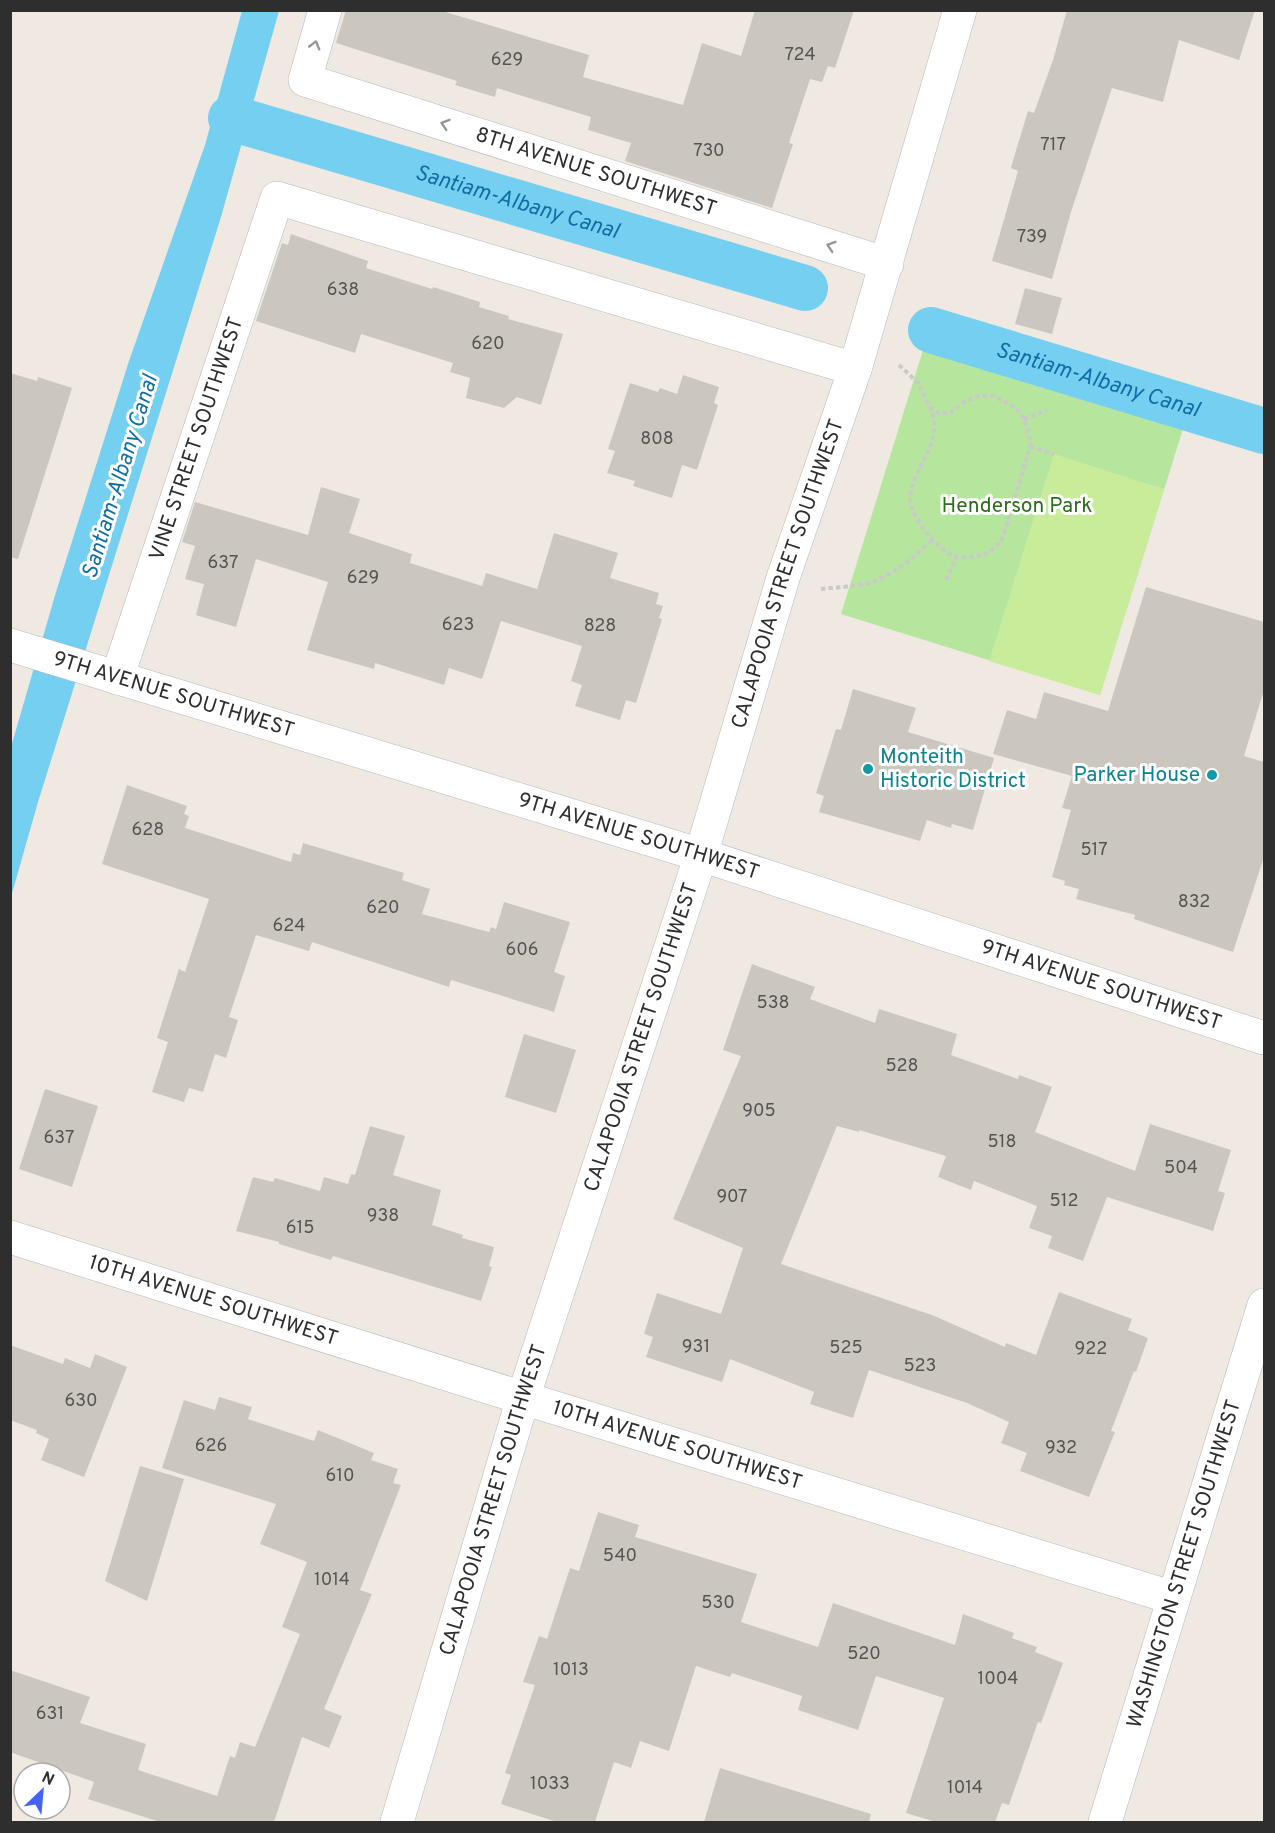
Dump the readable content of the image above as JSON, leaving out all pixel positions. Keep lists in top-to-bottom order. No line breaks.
{"streets":{"street":["8TH AVENUE SOUTHWEST","VINE STREET SOUTHWEST","CALAPOOIA STREET SOUTHWEST","9TH AVENUE SOUTHWEST","10TH AVENUE SOUTHWEST","WASHINGTON STREET SOUTHWEST"]},"crossings":[["8TH AVENUE SOUTHWEST","CALAPOOIA STREET SOUTHWEST"],["VINE STREET SOUTHWEST","CALAPOOIA STREET SOUTHWEST"],["VINE STREET SOUTHWEST","9TH AVENUE SOUTHWEST"],["CALAPOOIA STREET SOUTHWEST","9TH AVENUE SOUTHWEST"],["CALAPOOIA STREET SOUTHWEST","10TH AVENUE SOUTHWEST"],["10TH AVENUE SOUTHWEST","WASHINGTON STREET SOUTHWEST"]],"one_way":["8TH AVENUE SOUTHWEST"],"water":["Santiam-Albany Canal"],"parks":["Henderson Park"],"places":["Monteith Historic District","Parker House"],"house_numbers":["724","629","717","730","739","638","620","808","637","629","623","828","628","517","832","620","624","606","538","528","905","637","518","504","907","512","938","615","931","525","922","523","630","626","932","610","540","1014","530","520","1013","1004","631","1033","1014"],"north":"top right"}
